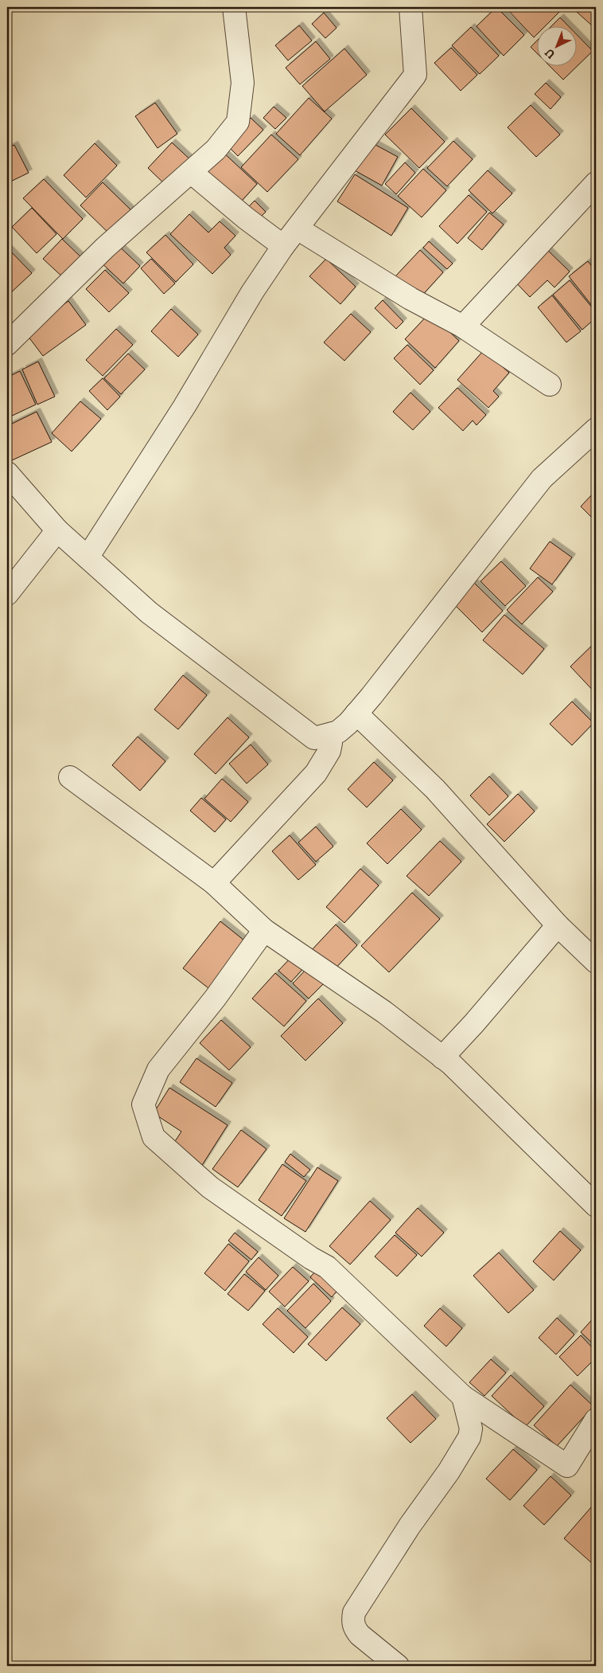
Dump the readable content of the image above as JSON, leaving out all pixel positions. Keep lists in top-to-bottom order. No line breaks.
{"north":"bottom left"}
